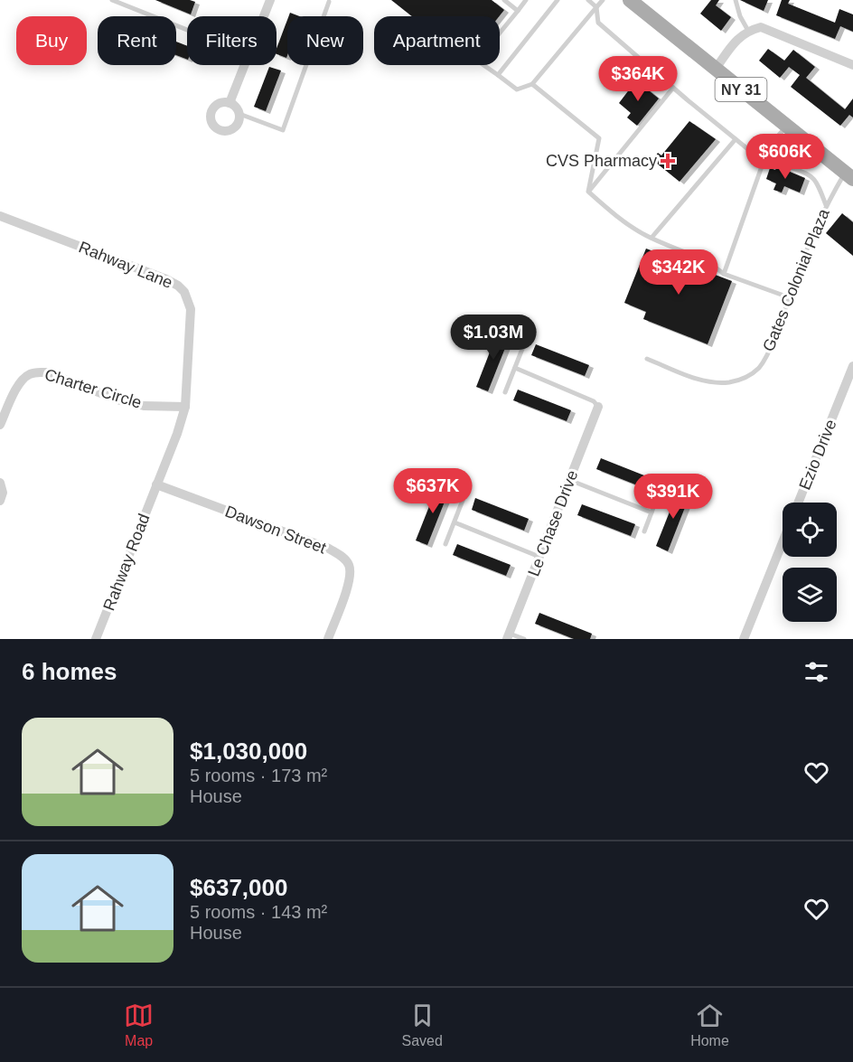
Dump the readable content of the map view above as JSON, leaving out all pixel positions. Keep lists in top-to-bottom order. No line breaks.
{"streets":{"main road":["NY 31"],"street":["Rahway Lane","Charter Circle","Ezio Drive","Le Chase Drive","Dawson Street","Rahway Road"],"lane":["Gates Colonial Plaza"]},"crossings":[["NY 31","Gates Colonial Plaza"],["Rahway Lane","Charter Circle"],["Rahway Lane","Dawson Street"],["Rahway Lane","Rahway Road"],["Dawson Street","Rahway Road"]],"places":{"health":["CVS Pharmacy"]},"page":{"chip":["Buy","Rent","Filters","New","Apartment"],"price":["$364K","$606K","$342K","$1.03M","$637K","$391K"],"heading":"6 homes","list":[{"name":"$1,030,000","note":"5 rooms · 173 m² · House"},{"name":"$637,000","note":"5 rooms · 143 m² · House"}],"tabs":["Map","Saved","Home"]}}
